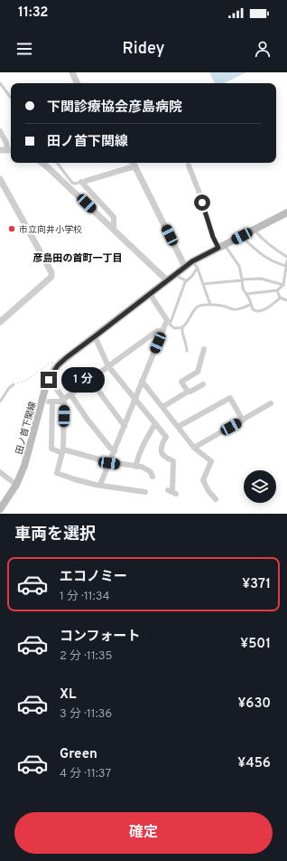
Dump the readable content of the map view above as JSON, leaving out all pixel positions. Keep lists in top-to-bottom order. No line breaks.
{"streets":{"main road":["田ノ首下関線"]},"districts":["彦島田の首町一丁目"],"places":["市立向井小学校"],"page":{"status":"11:32","header":"Ridey","banner":["下関診療協会彦島病院","田ノ首下関線"],"bubble":"1 分","heading":"車両を選択","list":[{"name":"エコノミー","note":"1 分 · 11:34","value":"¥371"},{"name":"コンフォート","note":"2 分 · 11:35","value":"¥501"},{"name":"XL","note":"3 分 · 11:36","value":"¥630"},{"name":"Green","note":"4 分 · 11:37","value":"¥456"}],"buttons":"確定"}}
